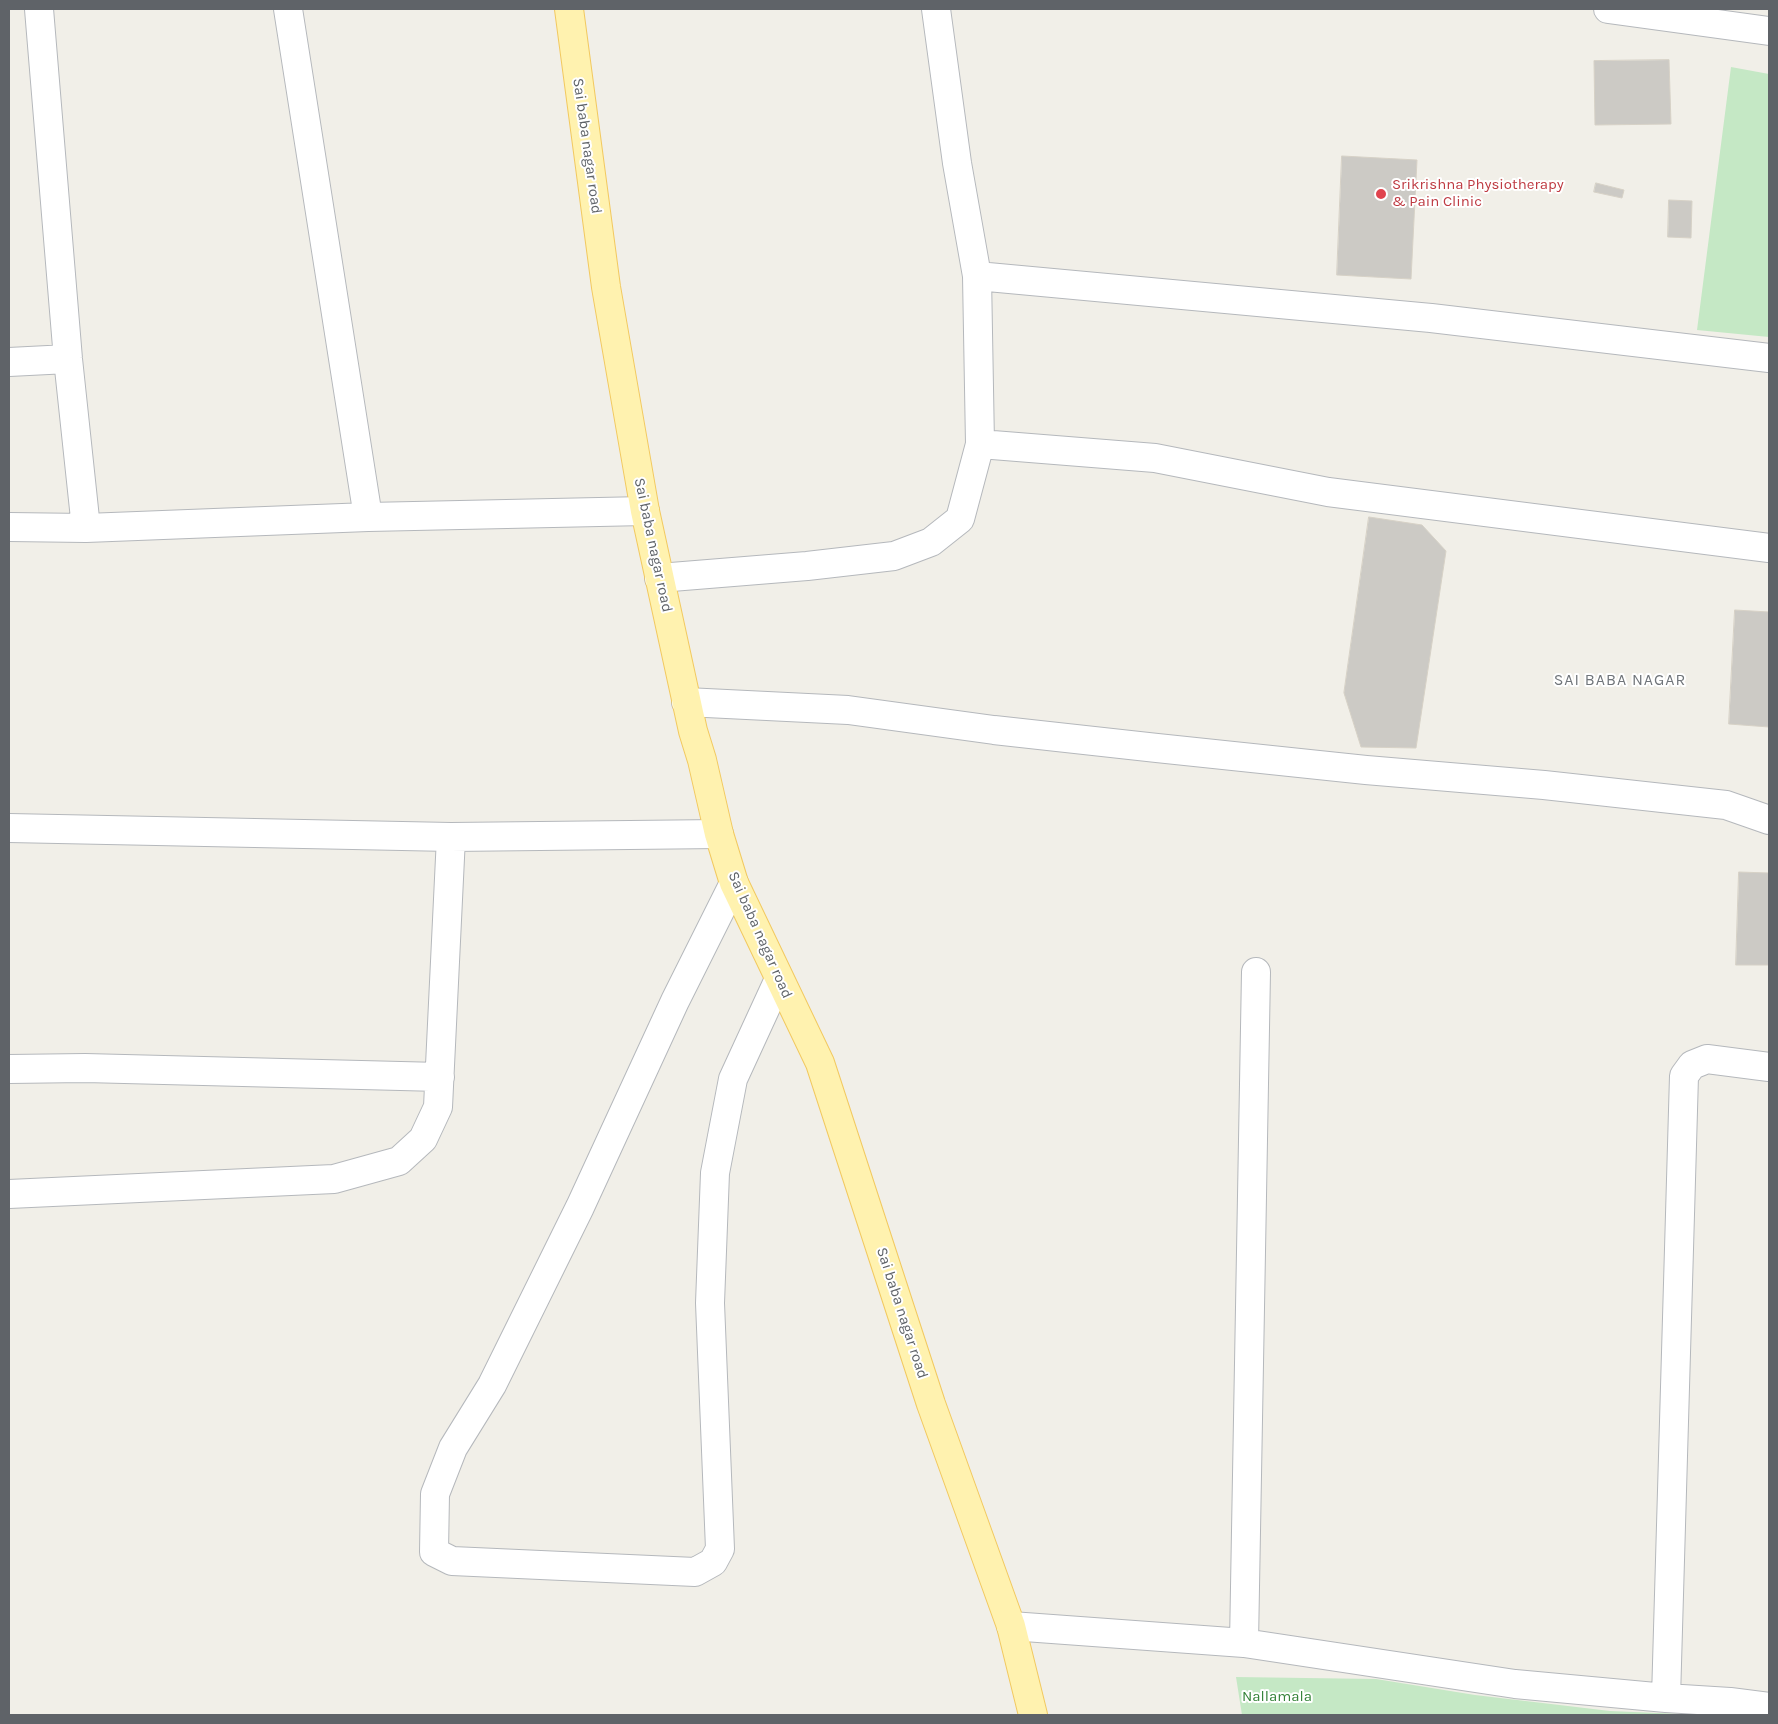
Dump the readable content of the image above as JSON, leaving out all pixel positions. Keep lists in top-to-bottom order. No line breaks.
{"streets":{"main road":["Sai baba nagar road"]},"districts":["SAI BABA NAGAR"],"parks":["Nallamala"],"places":["Srikrishna Physiotherapy & Pain Clinic"]}
